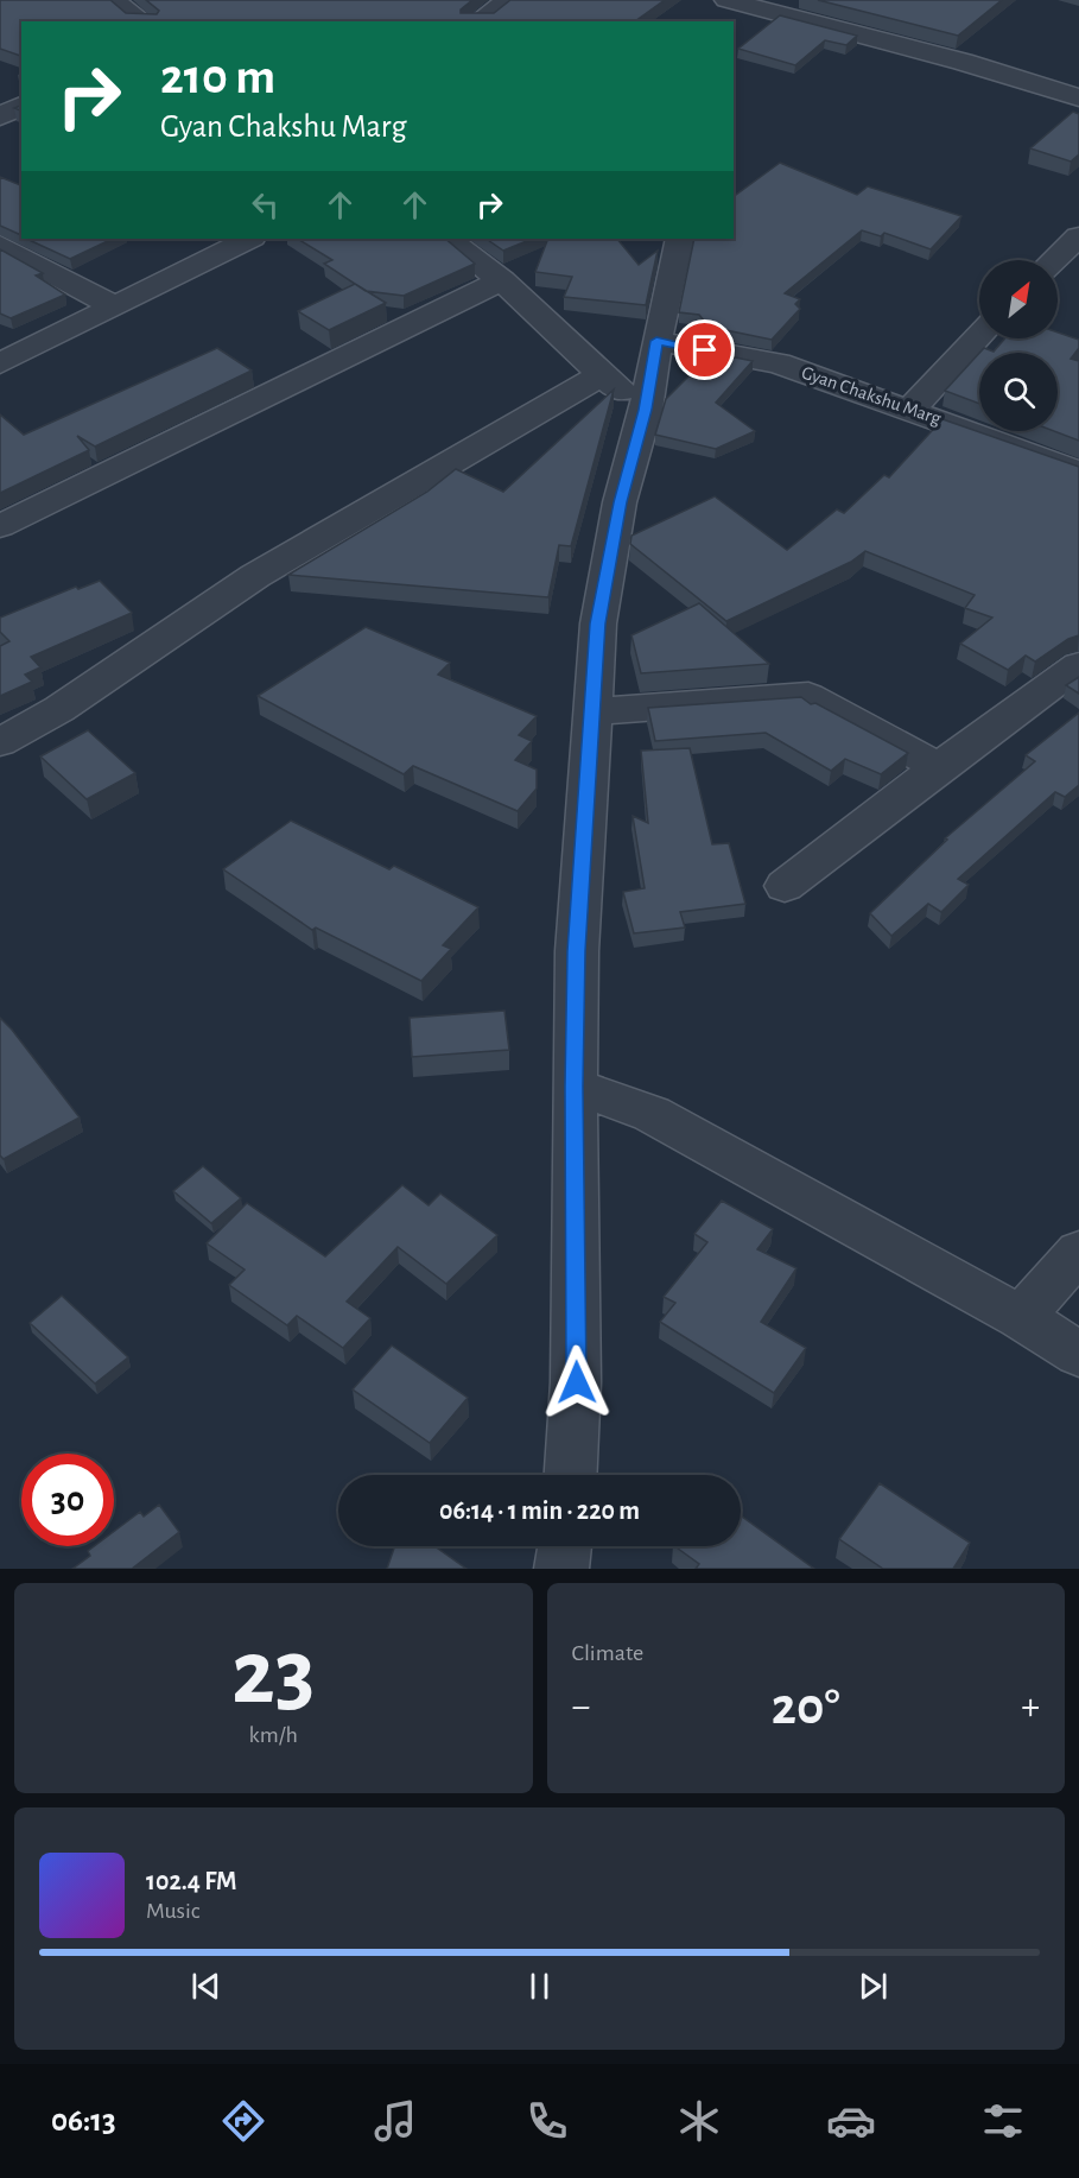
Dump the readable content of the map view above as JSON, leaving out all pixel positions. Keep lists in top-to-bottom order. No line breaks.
{"streets":{"street":["Gyan Chakshu Marg"]},"north":"top right","page":{"turn":["210 m","Gyan Chakshu Marg"],"limit":"30","trip":"06:14 · 1 min · 220 m","tile":[["23","km/h"],"Climate"],"heat":["−","20°","+"],"song":["102.4 FM","Music"],"tabs":"06:13"}}
